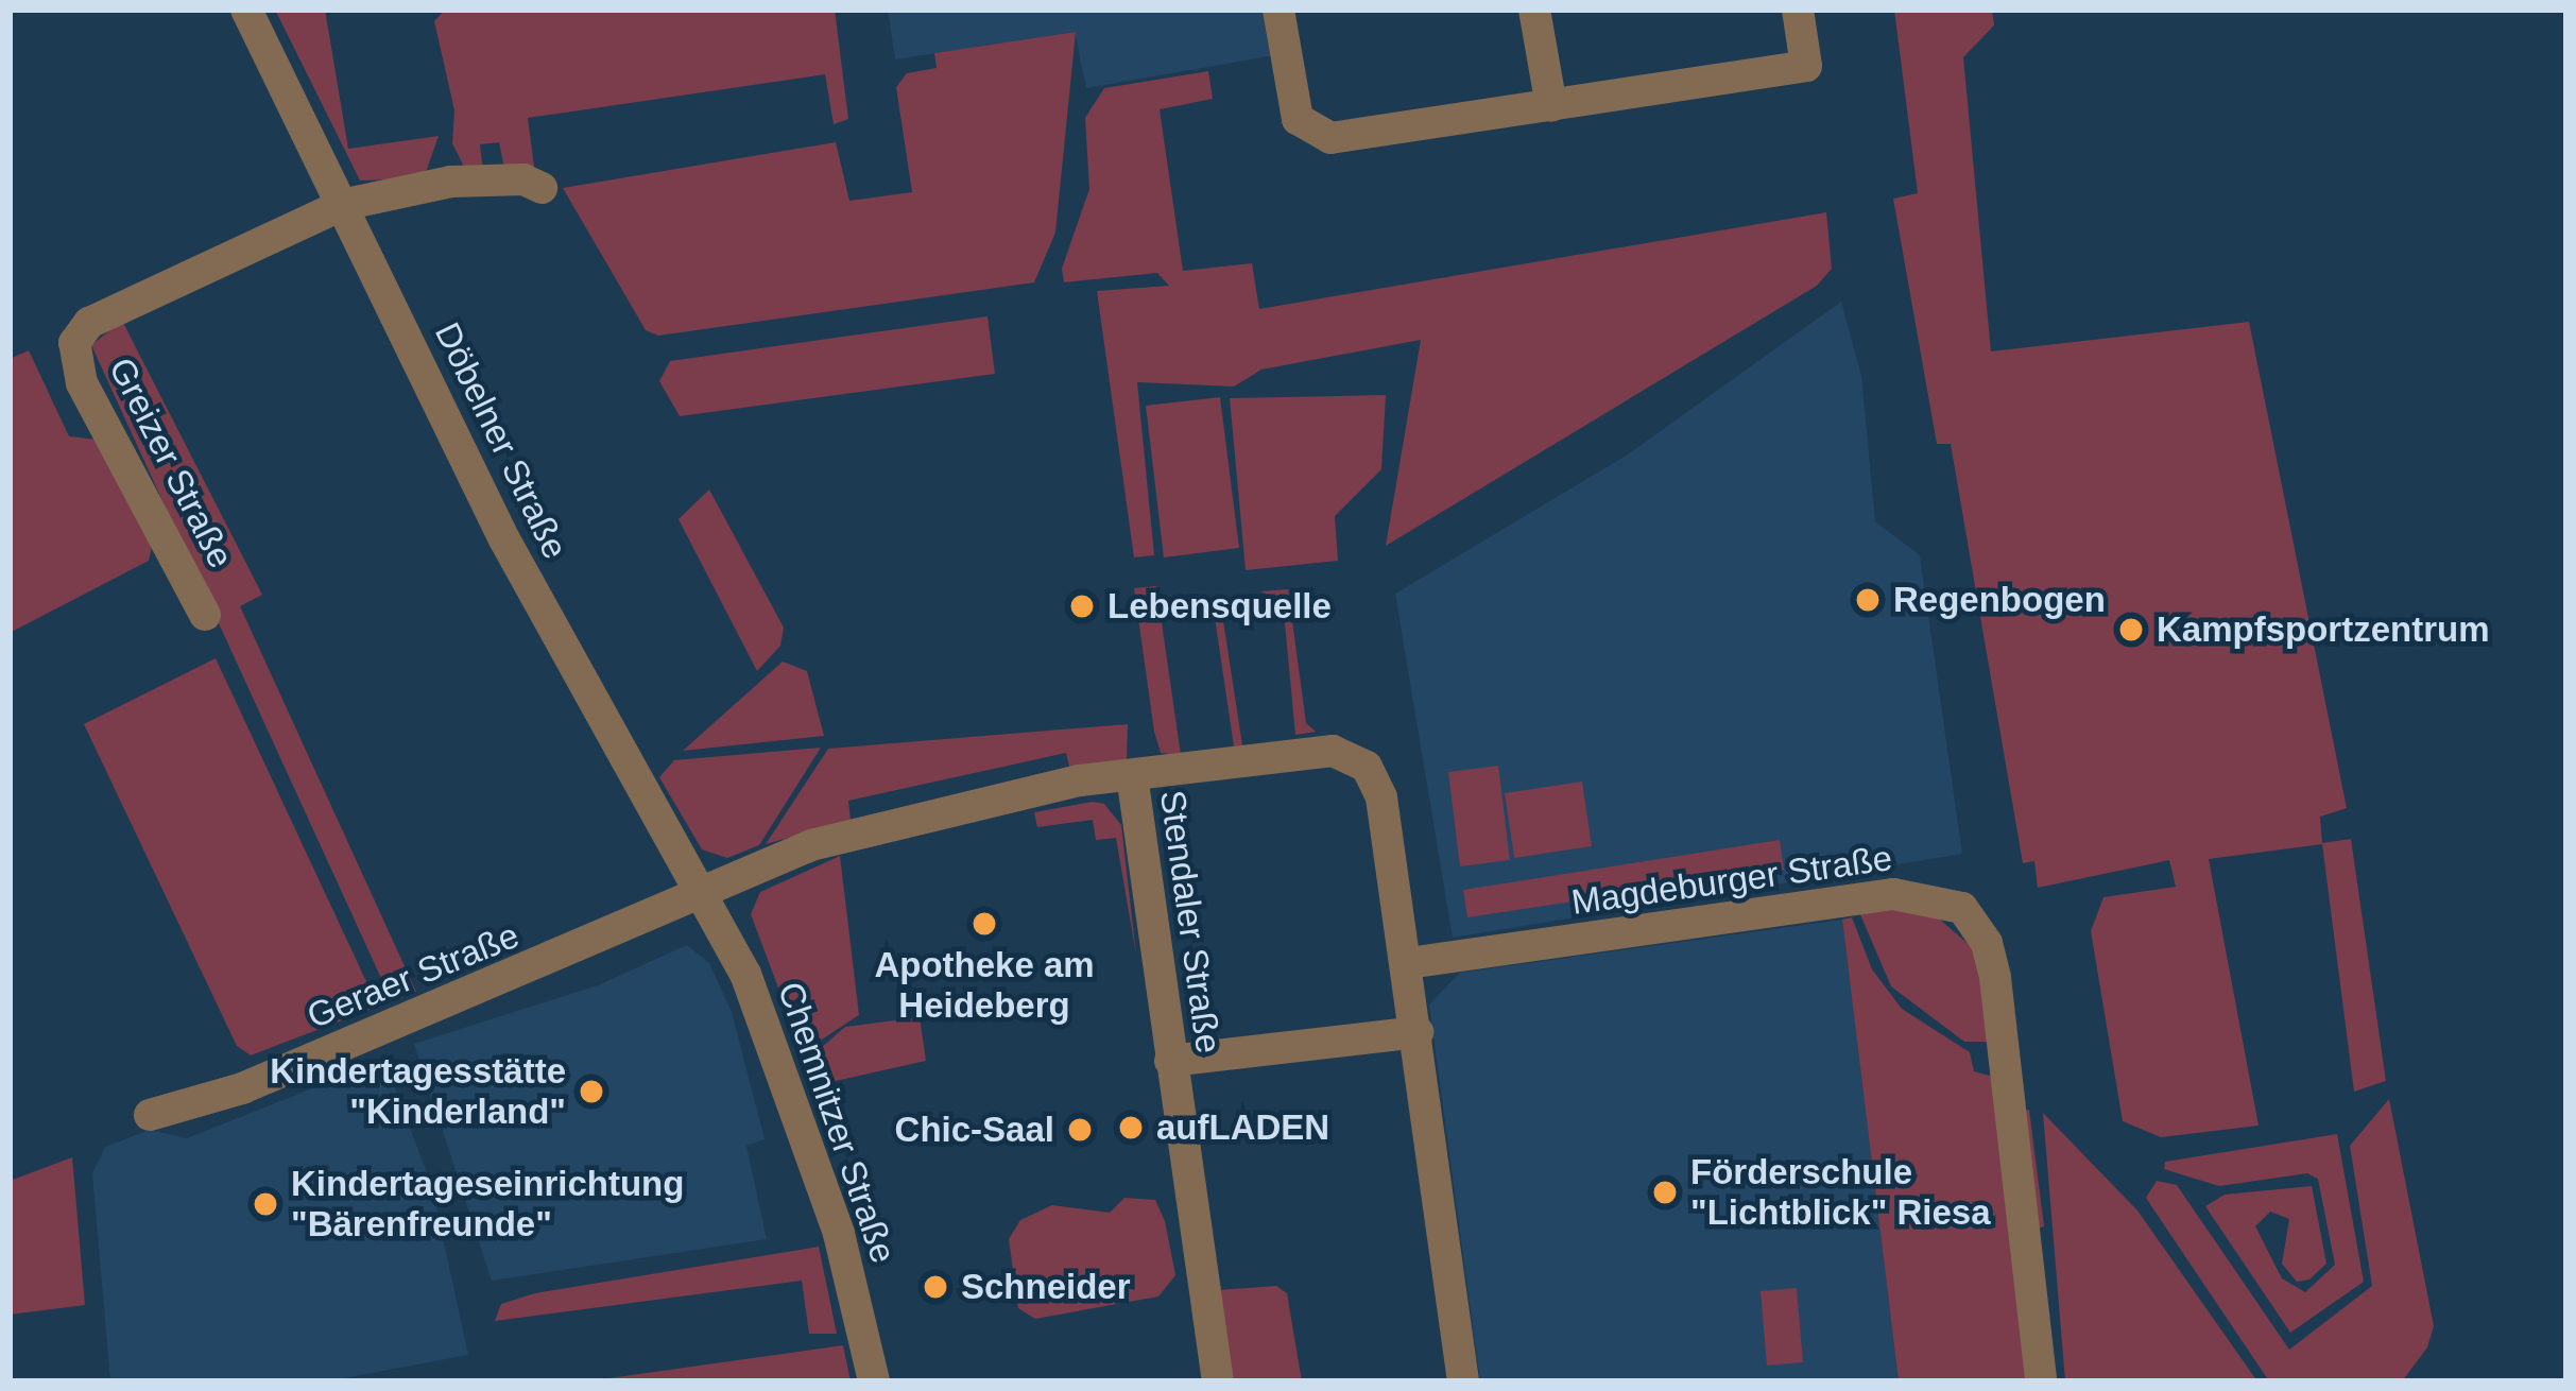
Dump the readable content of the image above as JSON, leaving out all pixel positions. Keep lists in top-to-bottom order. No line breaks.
{"streets":{"street":["Döbelner Straße","Greizer Straße","Magdeburger Straße","Stendaler Straße","Geraer Straße","Chemnitzer Straße"]},"crossings":[["Döbelner Straße","Greizer Straße"],["Döbelner Straße","Stendaler Straße"],["Döbelner Straße","Geraer Straße"],["Döbelner Straße","Chemnitzer Straße"],["Stendaler Straße","Geraer Straße"],["Stendaler Straße","Chemnitzer Straße"],["Geraer Straße","Chemnitzer Straße"]],"places":["Regenbogen","Lebensquelle","Kampfsportzentrum","Apotheke am Heideberg","Kindertagesstätte \"Kinderland\"","aufLADEN","Chic-Saal","Förderschule \"Lichtblick\" Riesa","Kindertageseinrichtung \"Bärenfreunde\"","Schneider"]}
